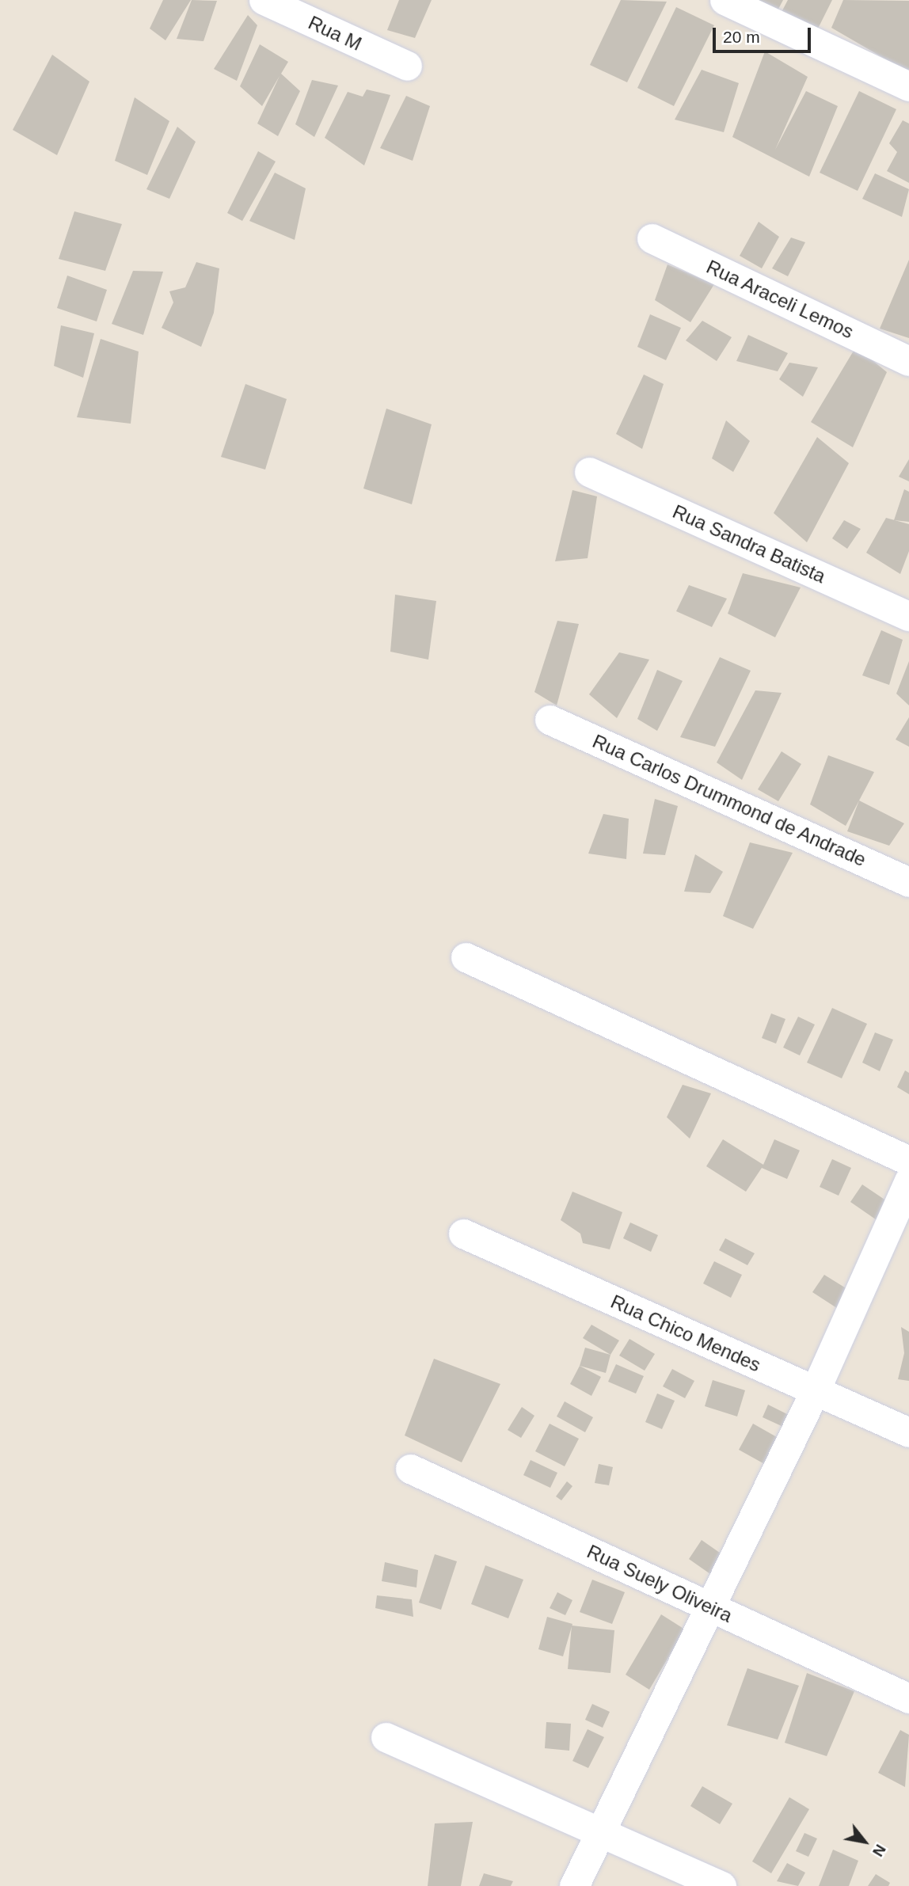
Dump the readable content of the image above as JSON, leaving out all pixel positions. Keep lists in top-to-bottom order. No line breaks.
{"streets":{"street":["Rua M","Rua Araceli Lemos","Rua Sandra Batista","Rua Carlos Drummond de Andrade","Rua Chico Mendes","Rua Suely Oliveira"]},"scale_bar":"20 m","north":"bottom right"}
